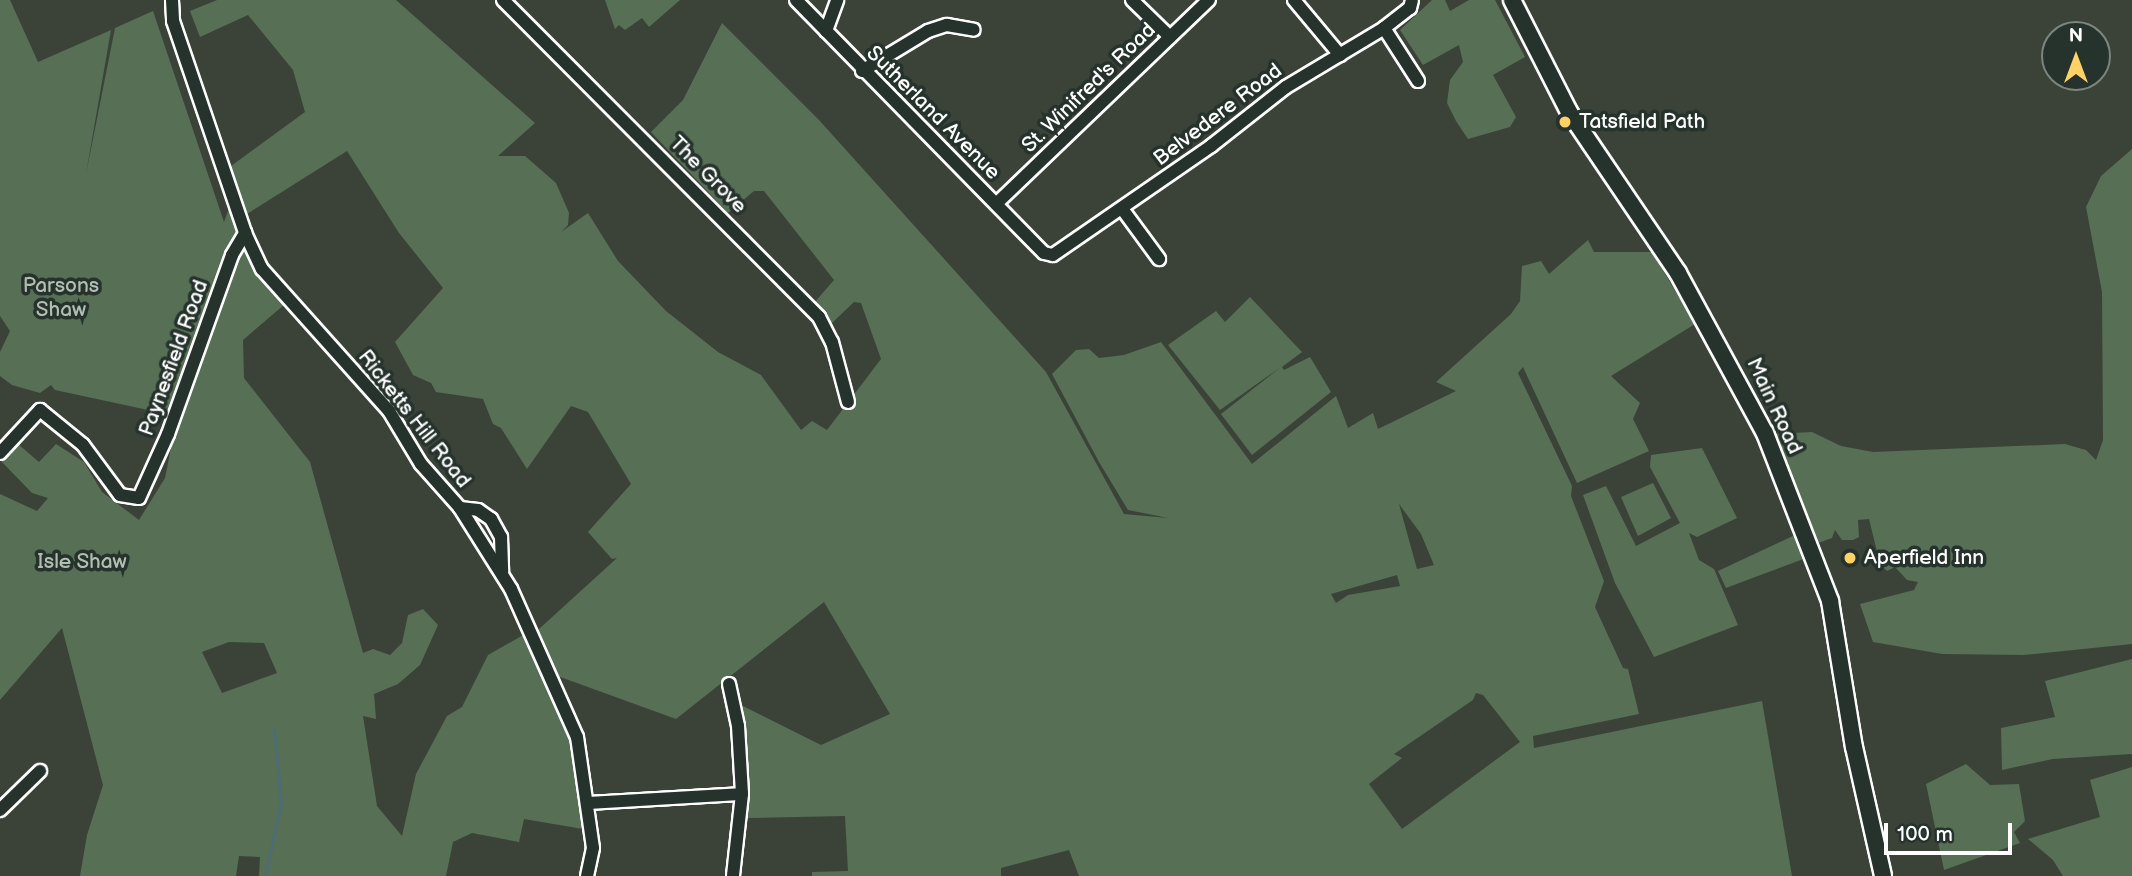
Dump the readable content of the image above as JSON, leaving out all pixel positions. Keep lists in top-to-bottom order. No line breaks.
{"streets":{"main road":["Main Road"],"street":["St. Winifred's Road","Sutherland Avenue","Belvedere Road","The Grove","Paynesfield Road","Ricketts Hill Road"]},"crossings":[["St. Winifred's Road","Sutherland Avenue"],["Sutherland Avenue","Belvedere Road"],["Paynesfield Road","Ricketts Hill Road"]],"parks":["Parsons Shaw","Isle Shaw"],"places":["Tatsfield Path","Aperfield Inn"],"scale_bar":"100 m","north":"top"}
